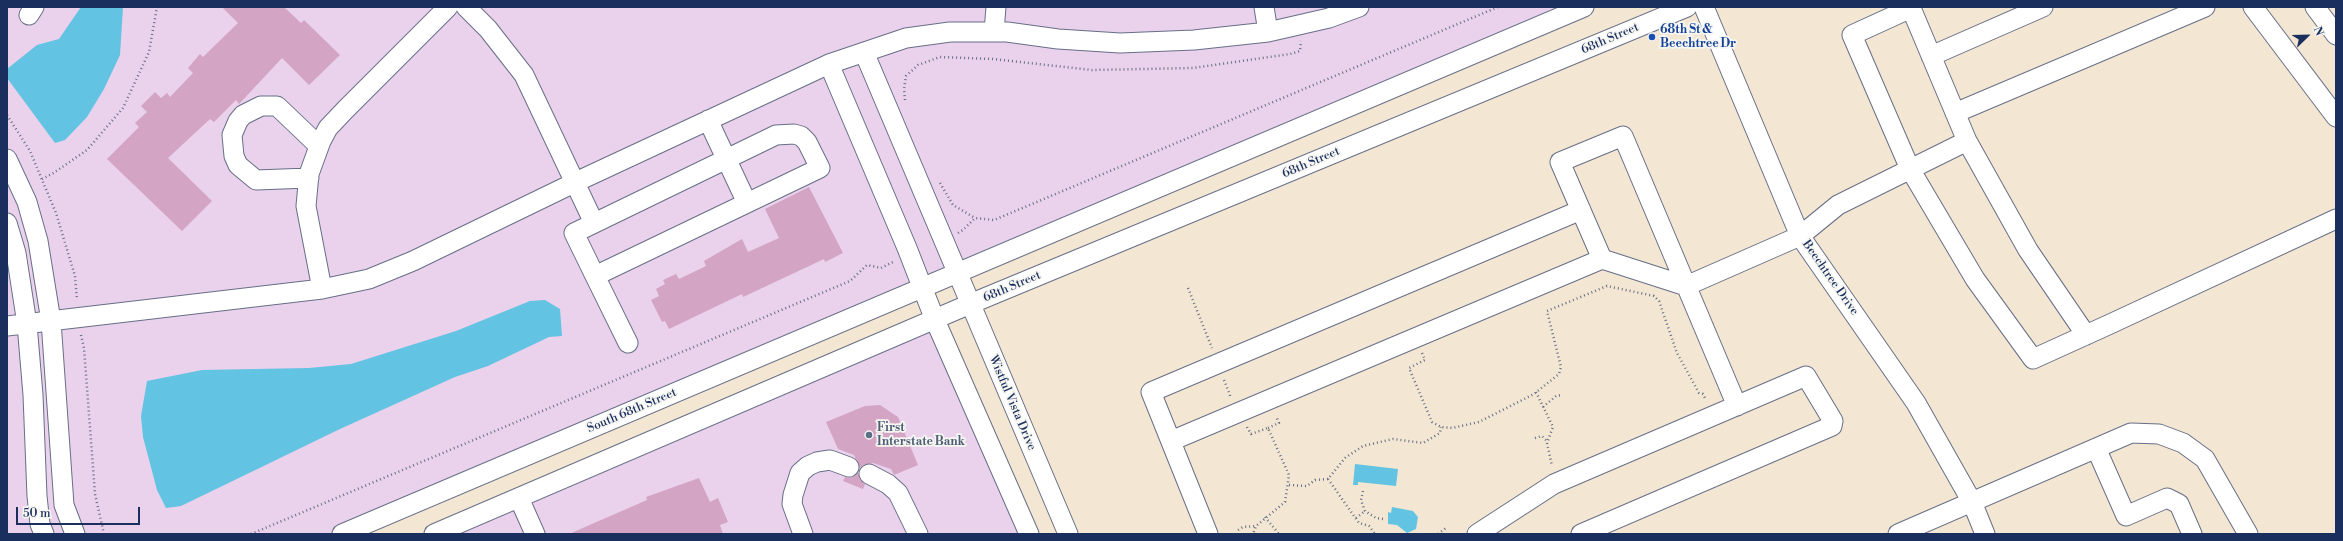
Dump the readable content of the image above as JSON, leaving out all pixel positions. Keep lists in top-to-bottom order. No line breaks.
{"streets":{"street":["68th Street","Beechtree Drive","Wistful Vista Drive","South 68th Street"]},"crossings":[["68th Street","Wistful Vista Drive"]],"places":["68th St & Beechtree Dr","First Interstate Bank"],"scale_bar":"50 m","north":"top right"}
